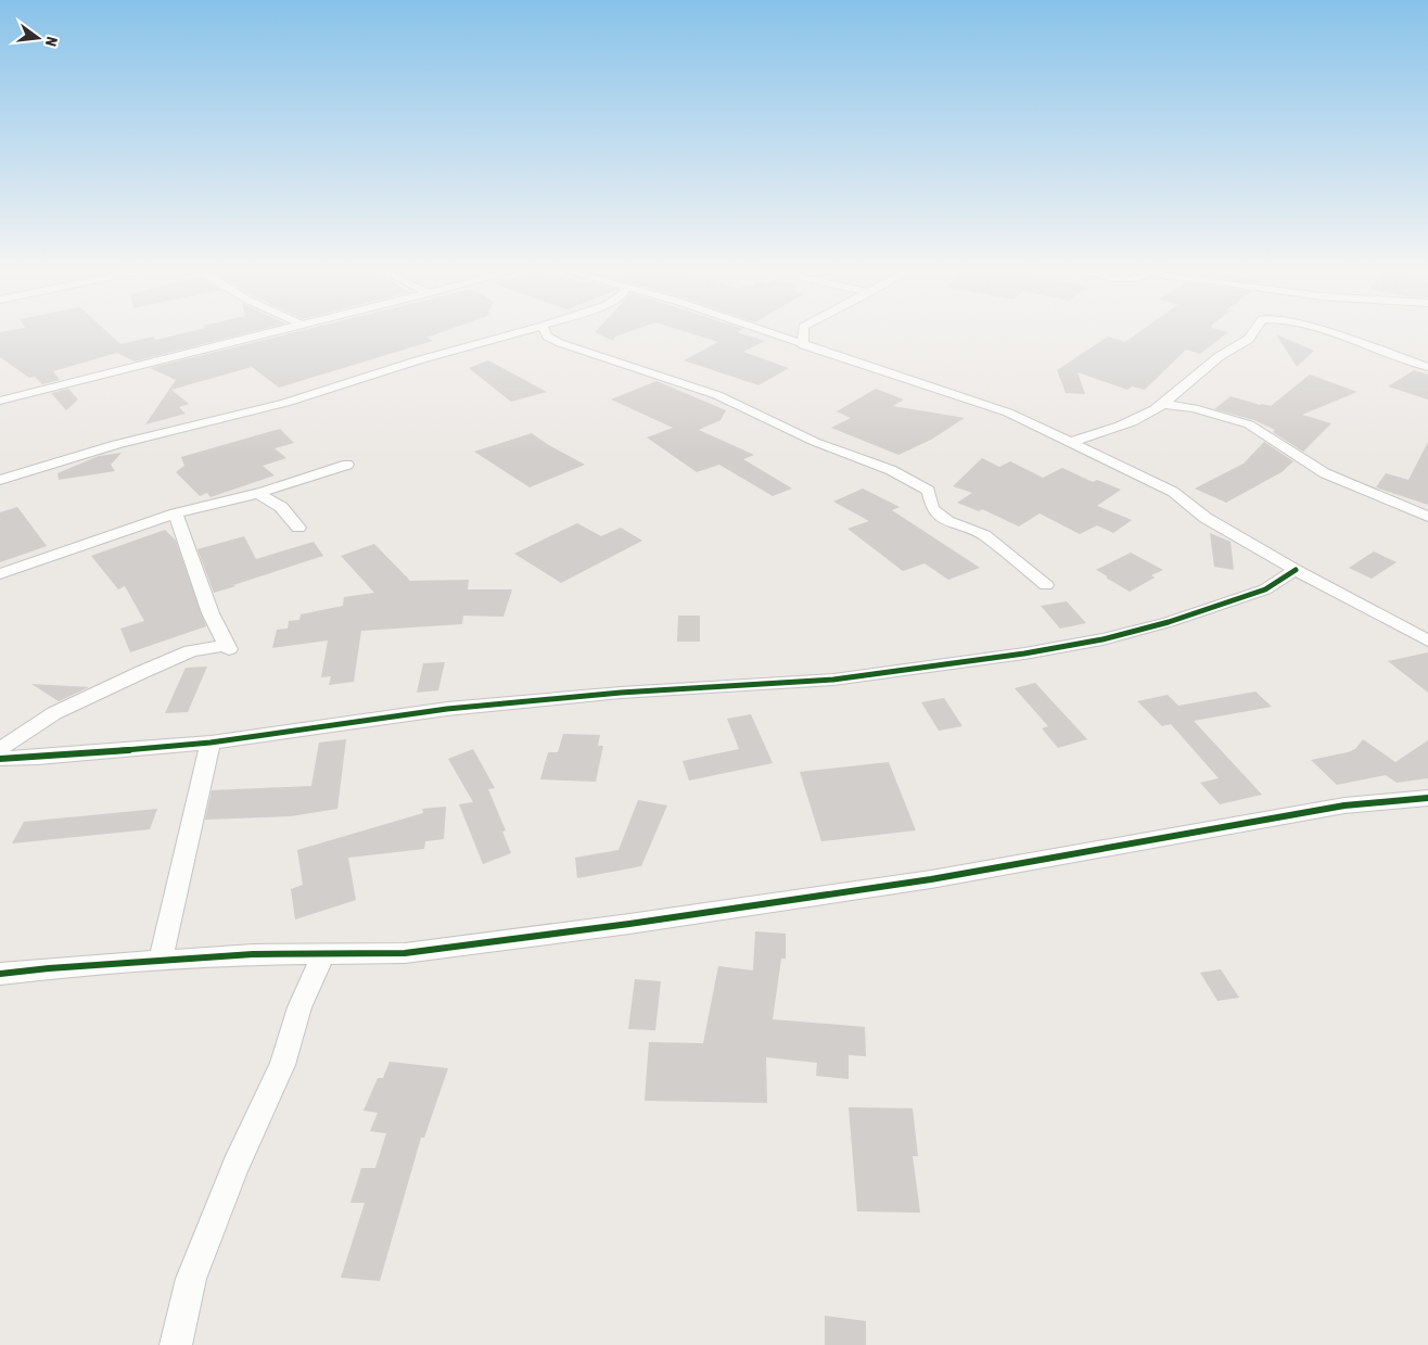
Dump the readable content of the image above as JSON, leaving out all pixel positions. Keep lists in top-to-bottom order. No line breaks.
{"north":"right"}
